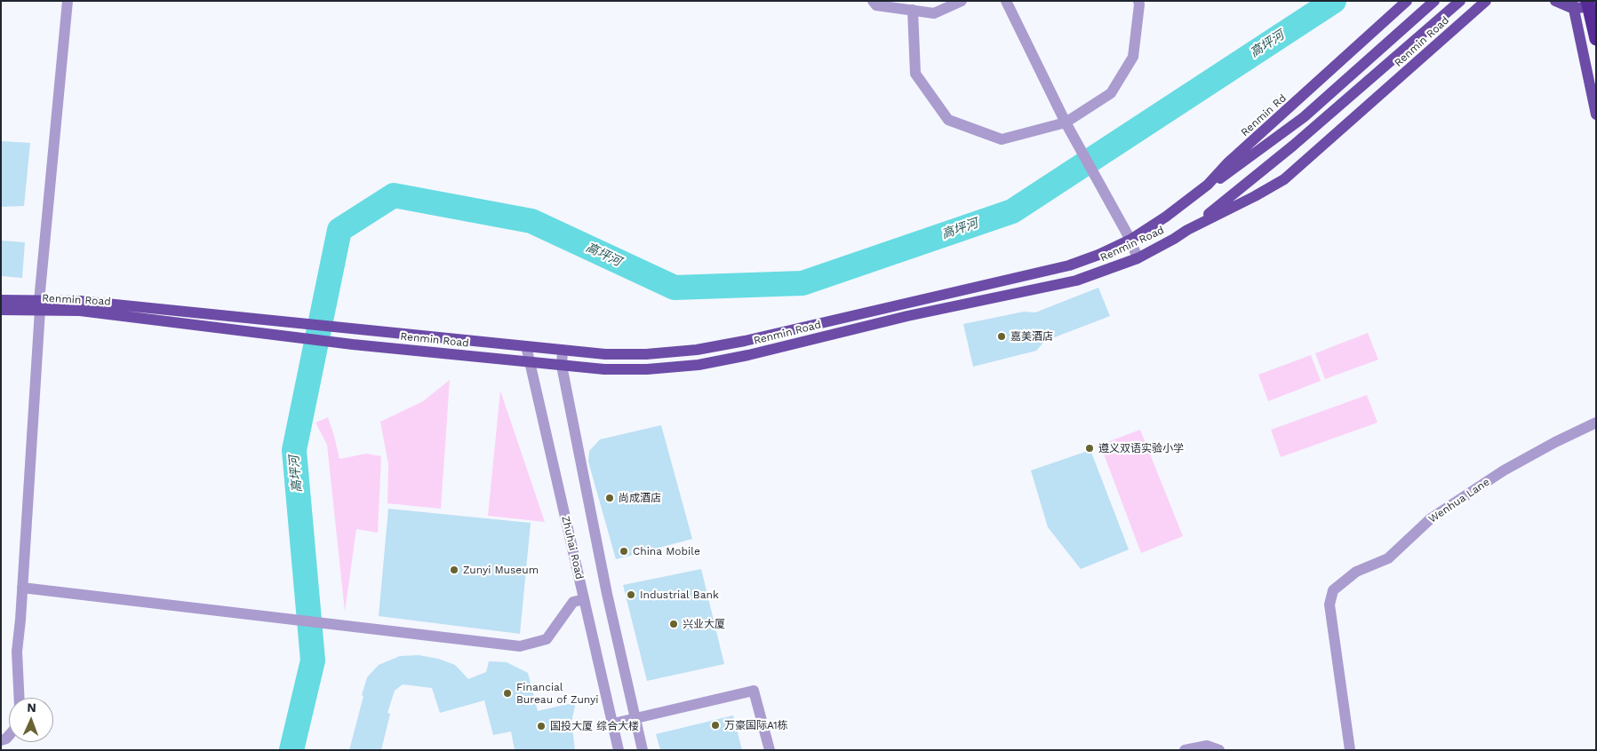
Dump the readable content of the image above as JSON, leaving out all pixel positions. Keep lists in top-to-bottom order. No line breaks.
{"streets":{"main road":["Renmin Road","Renmin Rd"],"street":["Wenhua Lane","Zhuhai Road"]},"crossings":[["Renmin Road","Renmin Rd"],["Renmin Road","Zhuhai Road"]],"water":["高坪河"],"places":["嘉美酒店","遵义双语实验小学","尚成酒店","China Mobile","Zunyi Museum","Industrial Bank","兴业大厦","Financial Bureau of Zunyi","万豪国际A1栋","国投大厦 综合大楼"],"north":"top"}
